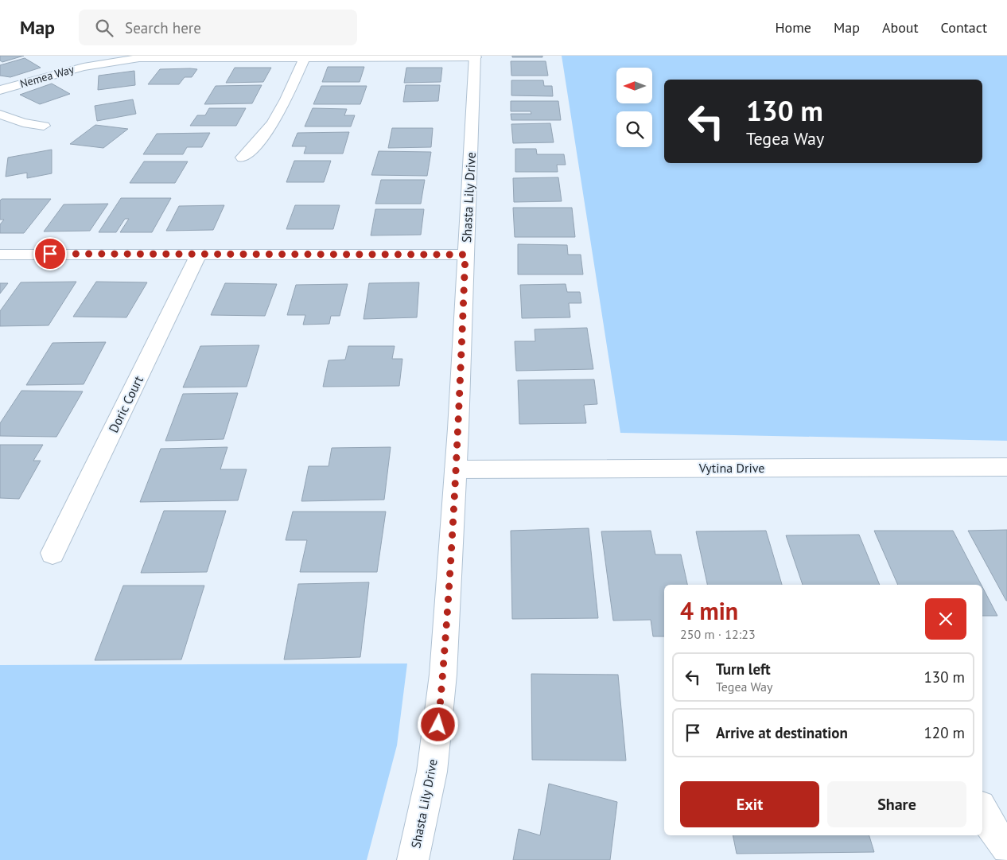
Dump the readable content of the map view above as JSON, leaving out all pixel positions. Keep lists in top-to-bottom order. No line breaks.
{"streets":{"street":["Nemea Way","Shasta Lily Drive","Doric Court","Vytina Drive"]},"crossings":[["Nemea Way","Shasta Lily Drive"],["Shasta Lily Drive","Vytina Drive"]],"north":"left","page":{"header":"Map","search":"Search here","nav":["Home","Map","About","Contact"],"turn":["130 m","Tegea Way"],"heading":["4 min","250 m · 12:23"],"list":[{"name":"Turn left","note":"Tegea Way","value":"130 m"},{"name":"Arrive at destination","value":"120 m"}],"buttons":["Exit","Share"]}}
